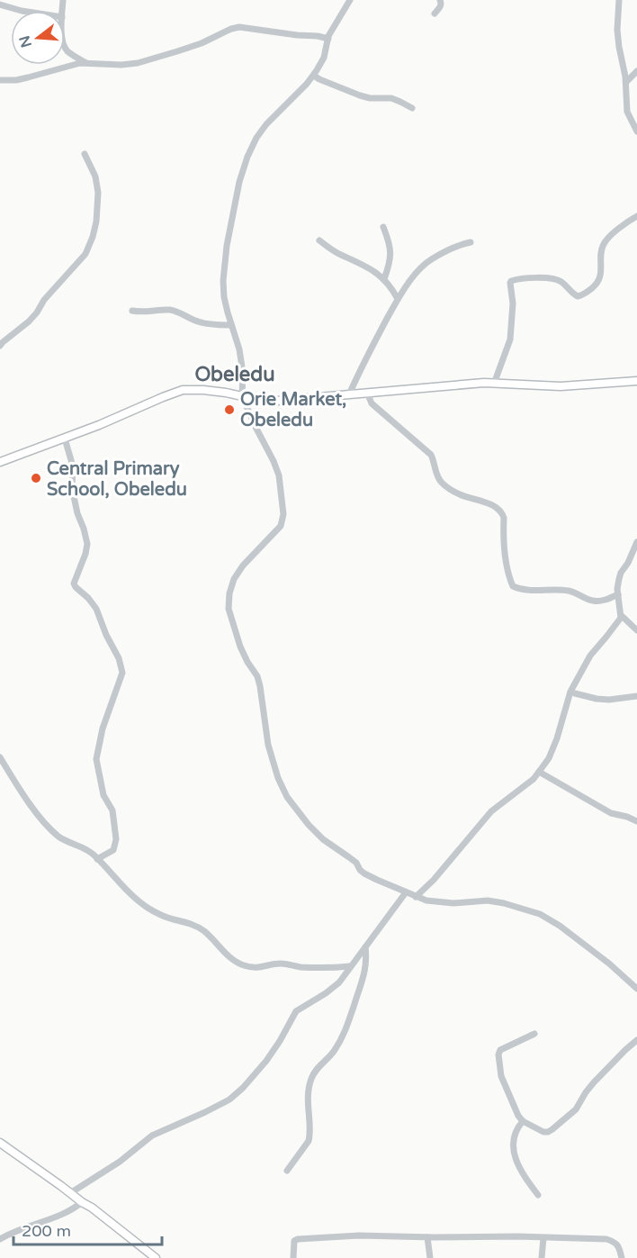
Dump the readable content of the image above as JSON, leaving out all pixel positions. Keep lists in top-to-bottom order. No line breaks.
{"districts":["Obeledu"],"places":["Orie Market, Obeledu","Central Primary School, Obeledu"],"scale_bar":"200 m","north":"left"}
